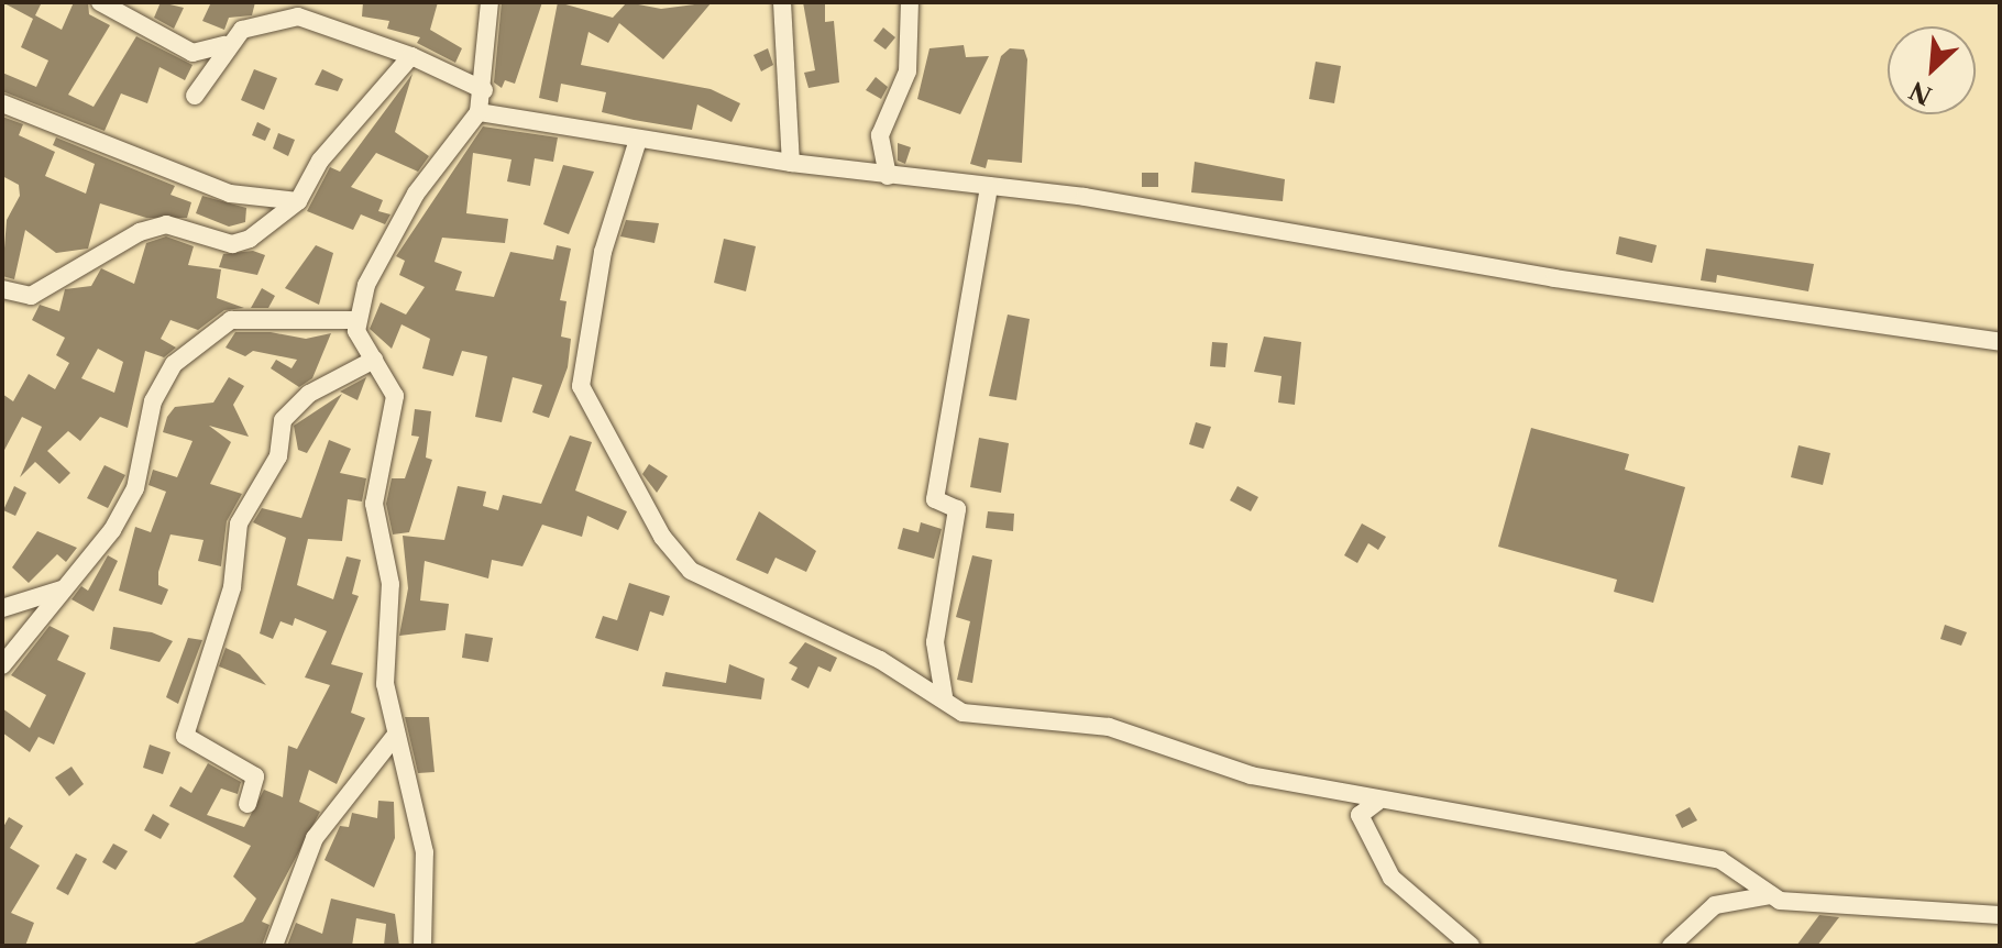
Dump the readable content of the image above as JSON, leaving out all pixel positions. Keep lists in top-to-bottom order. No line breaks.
{"north":"bottom left"}
